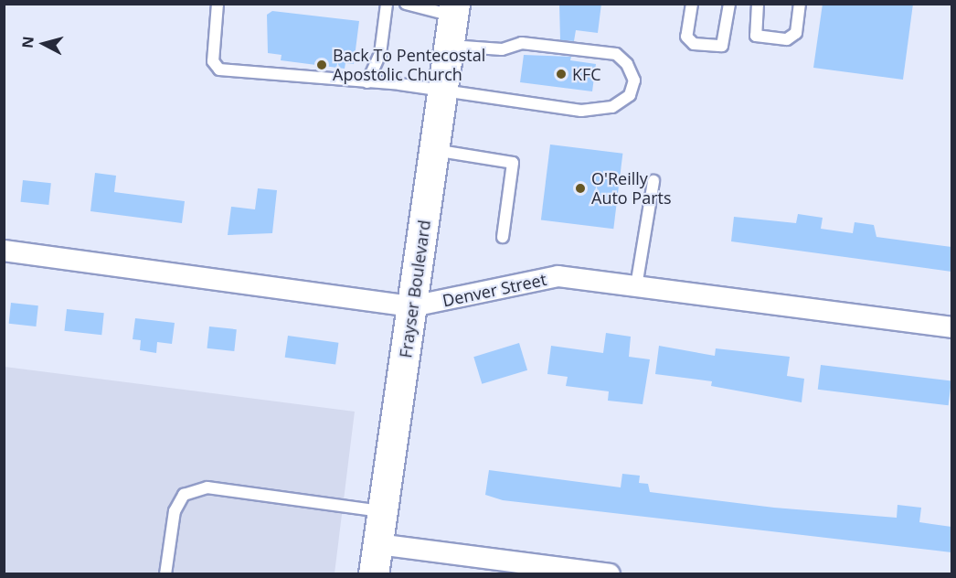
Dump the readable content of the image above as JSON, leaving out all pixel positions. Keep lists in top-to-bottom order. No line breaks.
{"streets":{"main road":["Frayser Boulevard"],"street":["Denver Street"]},"crossings":[["Frayser Boulevard","Denver Street"]],"places":["Back To Pentecostal Apostolic Church","KFC","O'Reilly Auto Parts"],"north":"left"}
